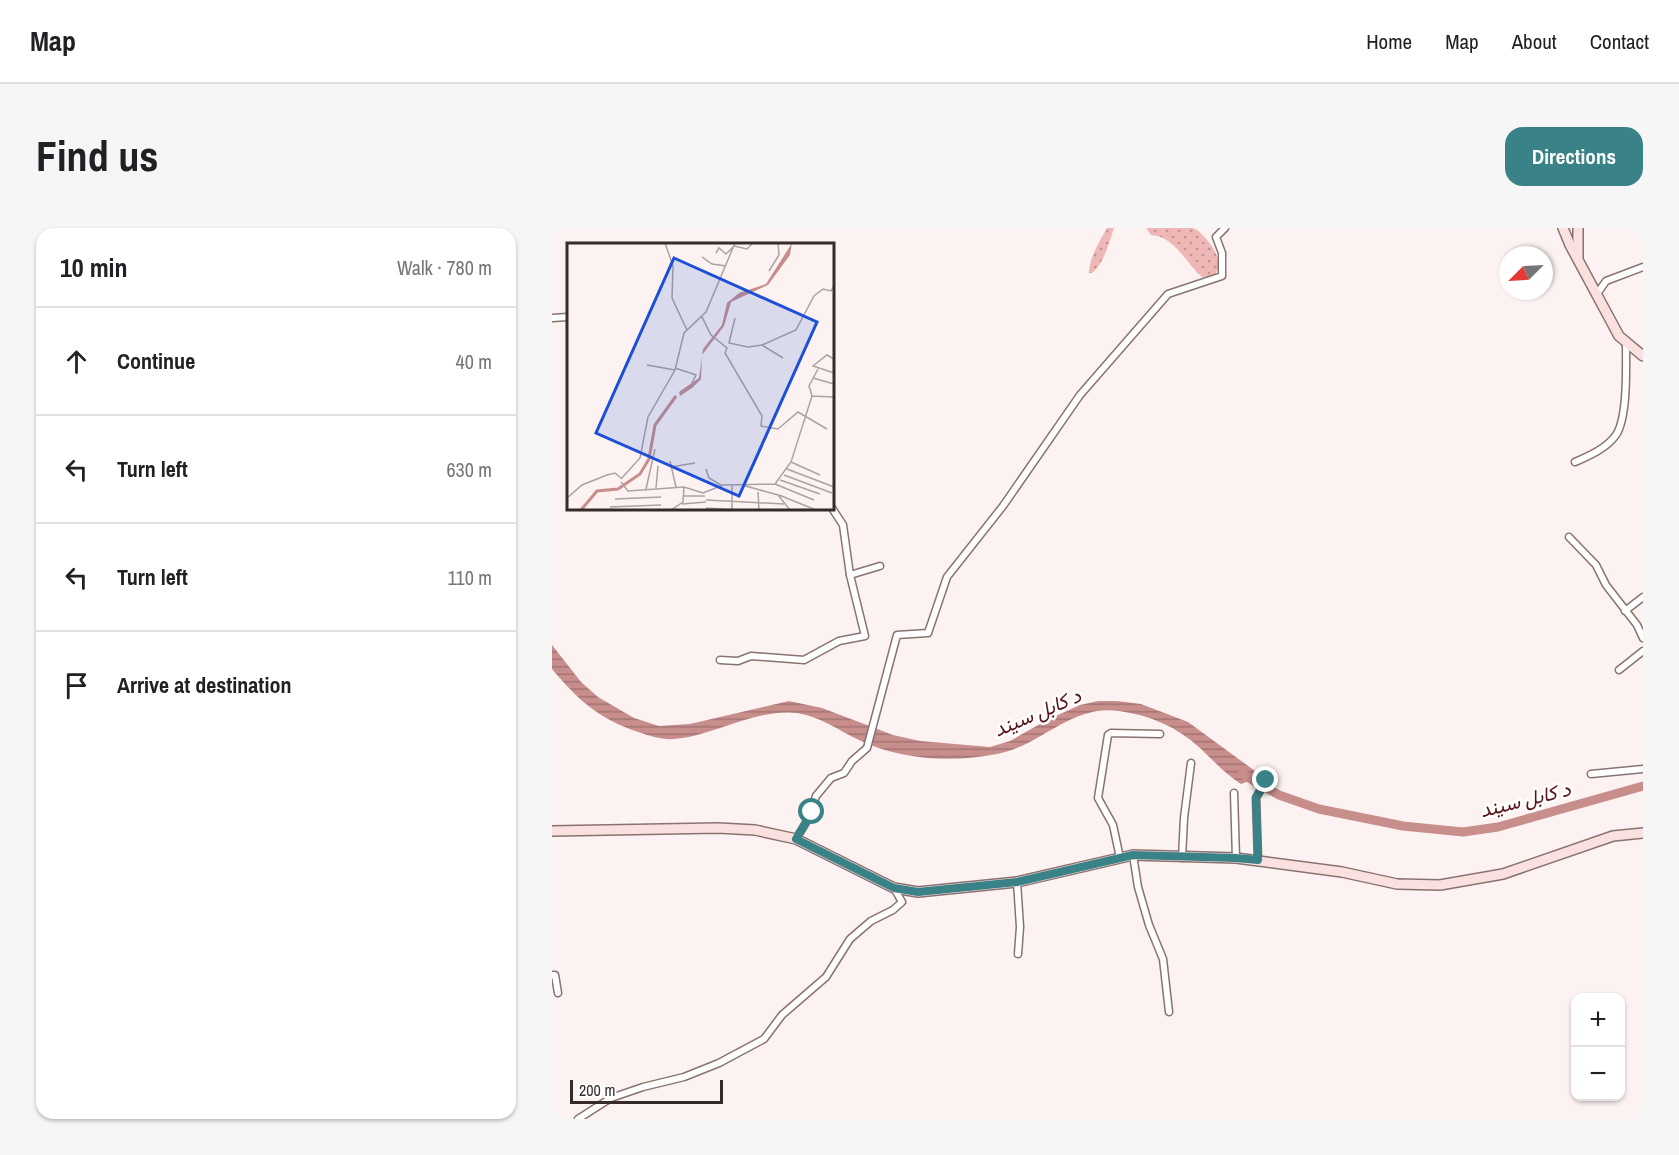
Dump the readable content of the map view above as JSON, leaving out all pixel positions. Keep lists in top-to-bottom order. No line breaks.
{"water":["د کابل سيند"],"scale_bar":"200 m","north":"bottom left","page":{"header":"Map","nav":["Home","Map","About","Contact"],"buttons":"Directions","title":"Find us","heading":["10 min","Walk · 780 m"],"list":[["Continue","40 m"],["Turn left","630 m"],["Turn left","110 m"],"Arrive at destination"],"map_buttons":["+","−"],"scale":"200 m"}}
